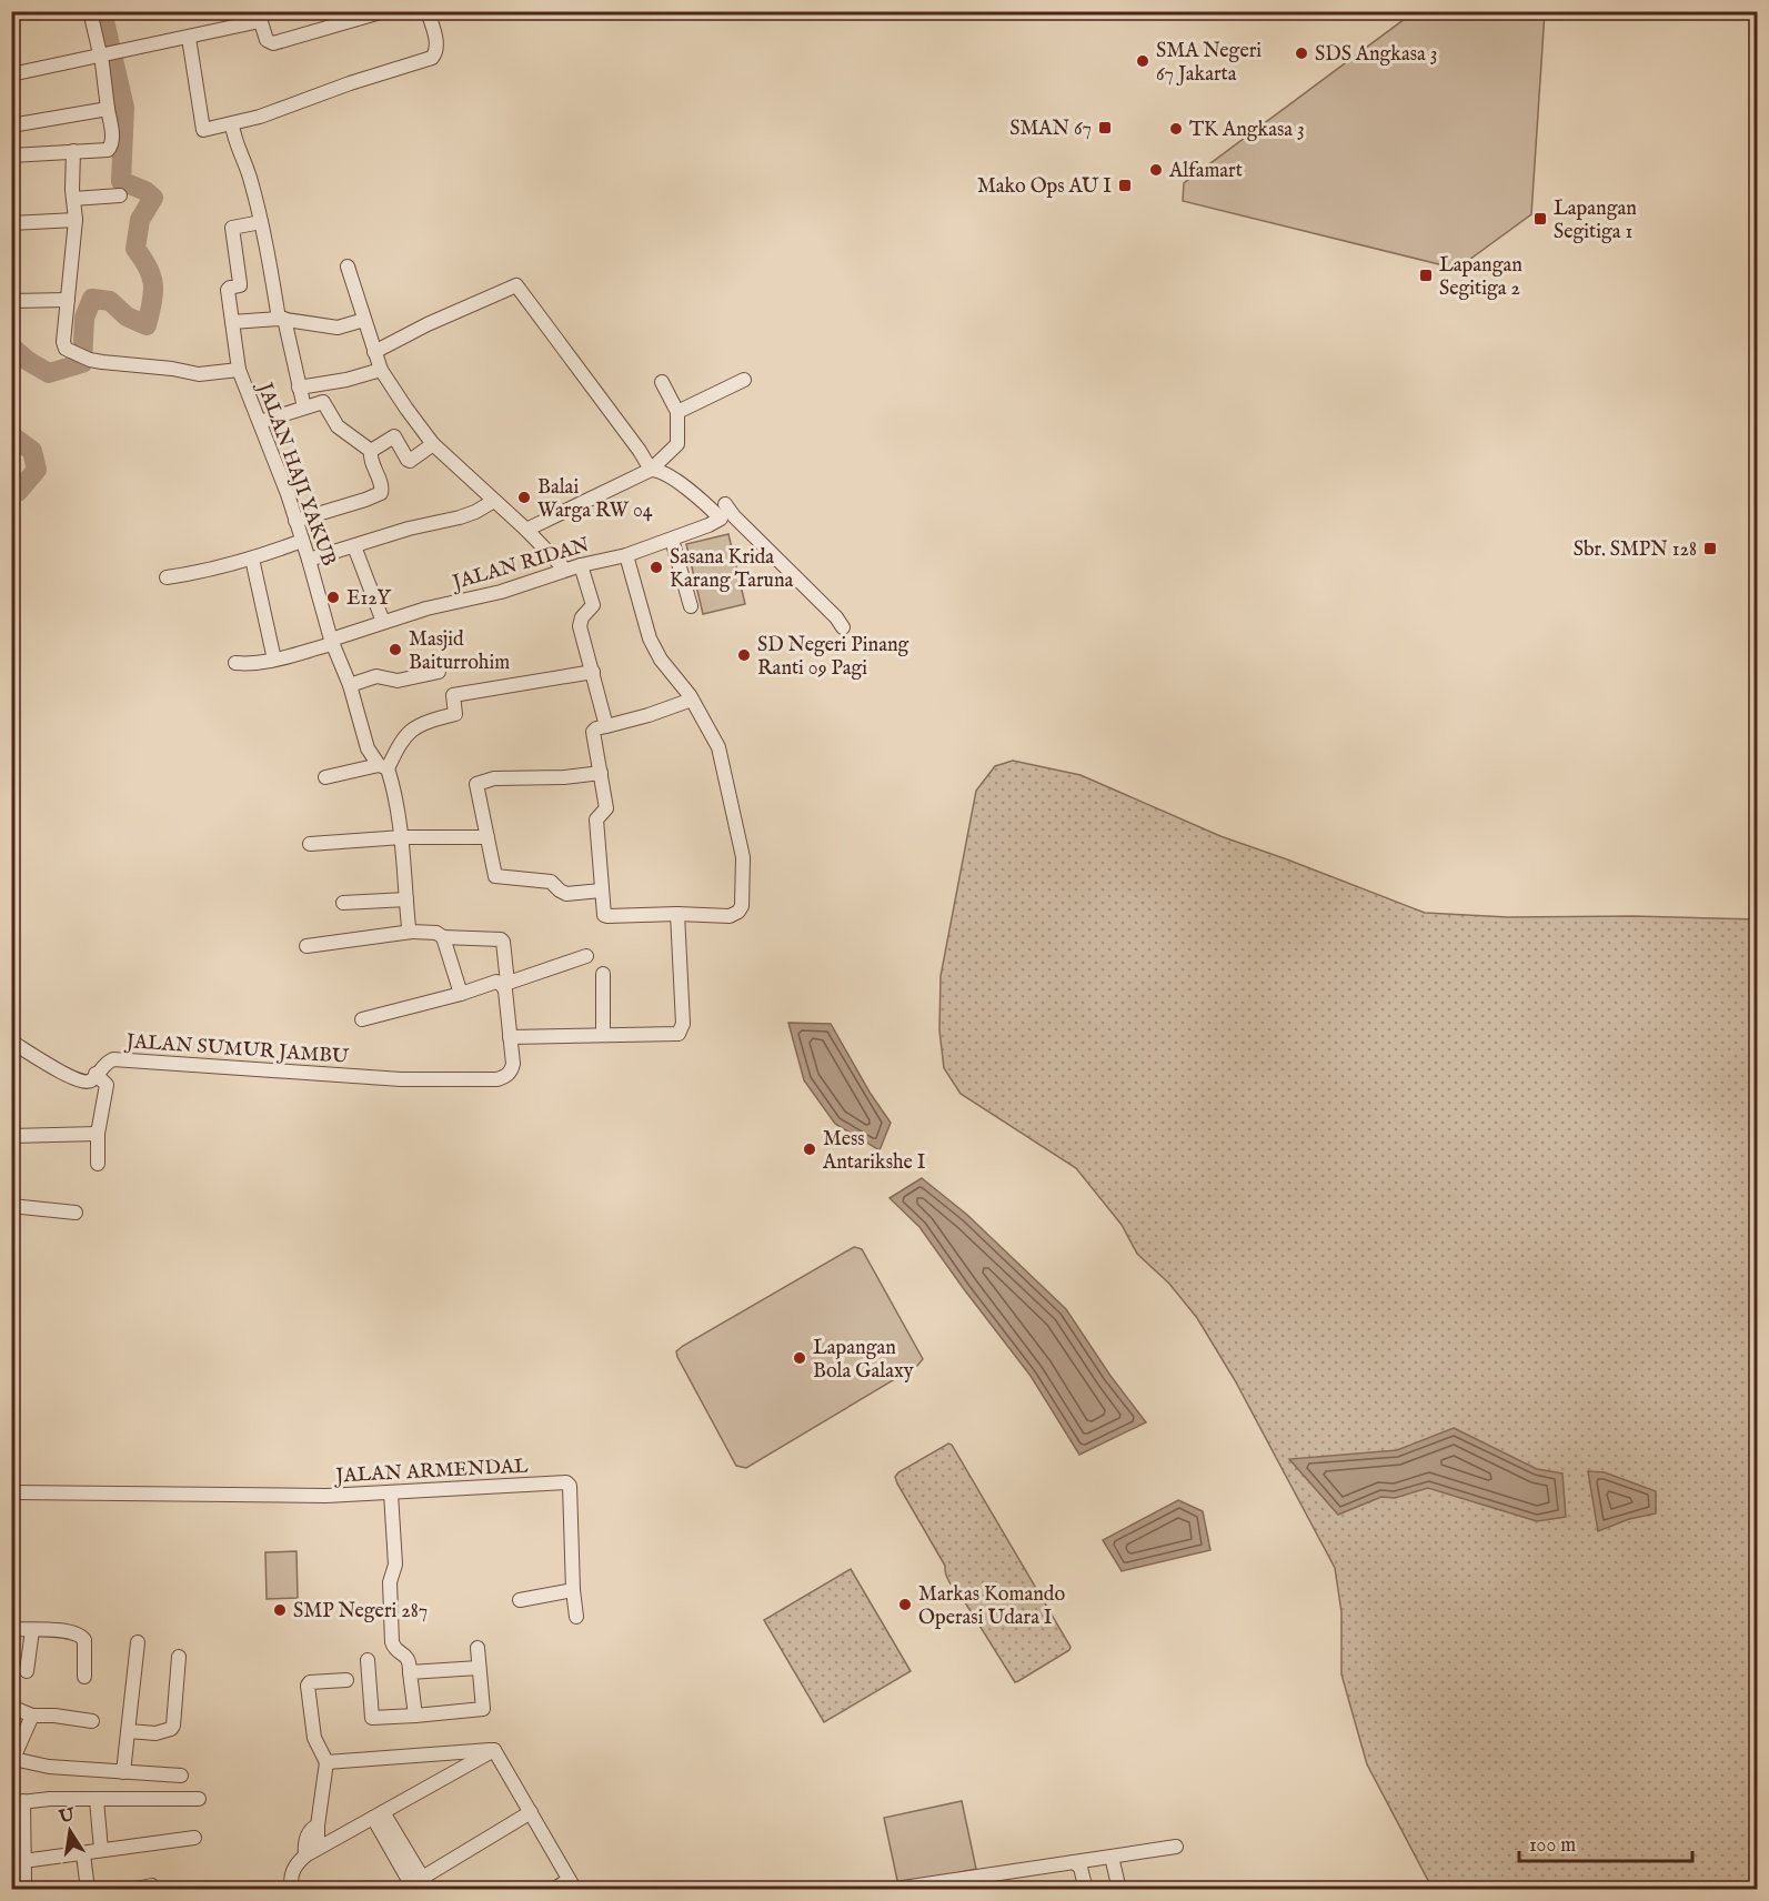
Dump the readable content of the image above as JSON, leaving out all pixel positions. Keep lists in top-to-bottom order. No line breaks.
{"streets":{"street":["JALAN HAJI YAKUB","JALAN RIDAN","JALAN SUMUR JAMBU","JALAN ARMENDAL"]},"crossings":[["JALAN HAJI YAKUB","JALAN RIDAN"]],"places":{"other":["SDS Angkasa 3","SMA Negeri 67 Jakarta","TK Angkasa 3","Alfamart","Balai Warga RW 04","Sasana Krida Karang Taruna","E12Y","Masjid Baiturrohim","SD Negeri Pinang Ranti 09 Pagi","Mess Antarikshe I","Lapangan Bola Galaxy","Markas Komando Operasi Udara I","SMP Negeri 287"],"transit":["SMAN 67","Mako Ops AU I","Lapangan Segitiga 1","Lapangan Segitiga 2","Sbr. SMPN 128"]},"scale_bar":"100 m","north":"top"}
